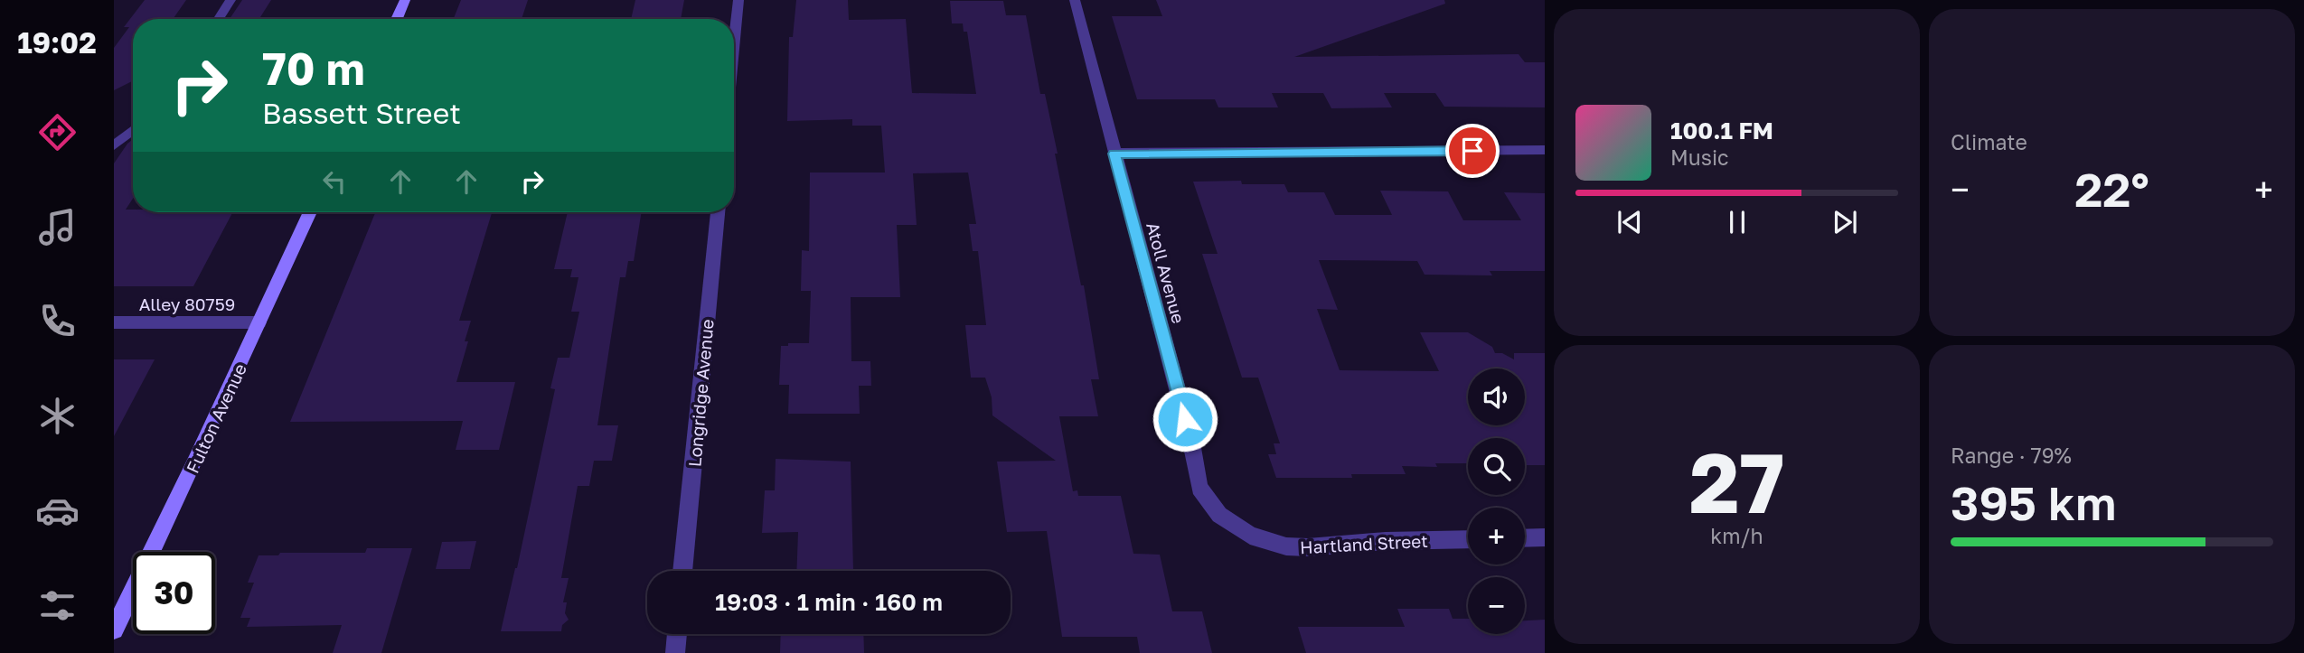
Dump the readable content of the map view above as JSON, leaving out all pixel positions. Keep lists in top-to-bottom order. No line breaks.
{"streets":{"street":["Atoll Avenue","Longridge Avenue","Fulton Avenue","Hartland Street"],"lane":["Alley 80759"]},"crossings":[["Atoll Avenue","Hartland Street"],["Alley 80759","Fulton Avenue"]],"page":{"tabs":"19:02","tile":["Climate",["27","km/h"],["Range · 79%","395 km"]],"turn":["70 m","Bassett Street"],"song":["100.1 FM","Music"],"heat":["−","22°","+"],"map_buttons":["+","−"],"limit":"30","trip":"19:03 · 1 min · 160 m"}}
